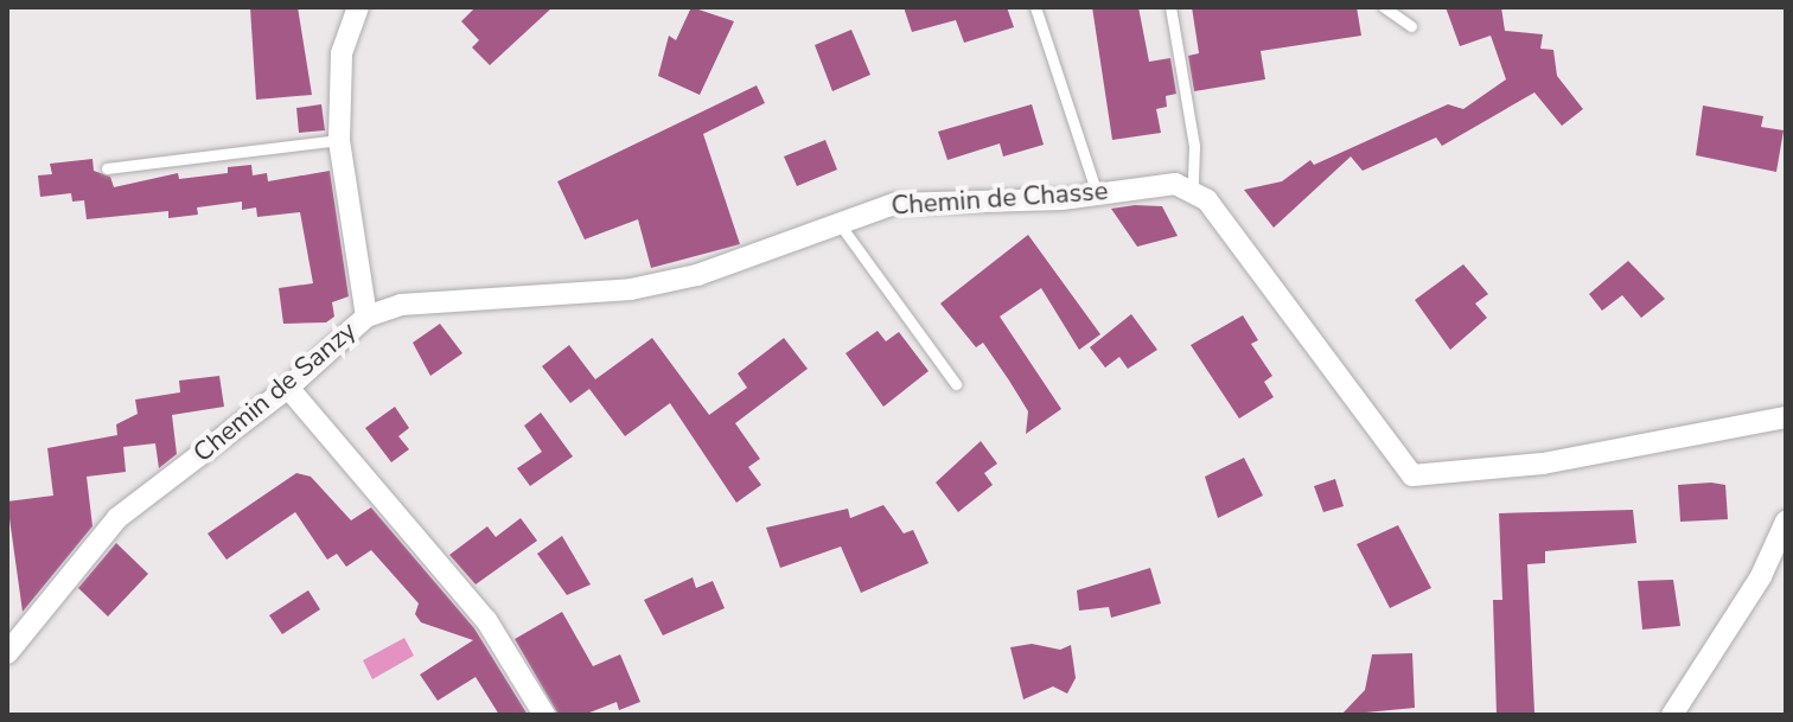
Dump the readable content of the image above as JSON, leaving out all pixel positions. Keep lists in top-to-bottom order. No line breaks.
{"streets":{"street":["Chemin de Chasse","Chemin de Sanzy"]},"crossings":[["Chemin de Chasse","Chemin de Sanzy"]]}
